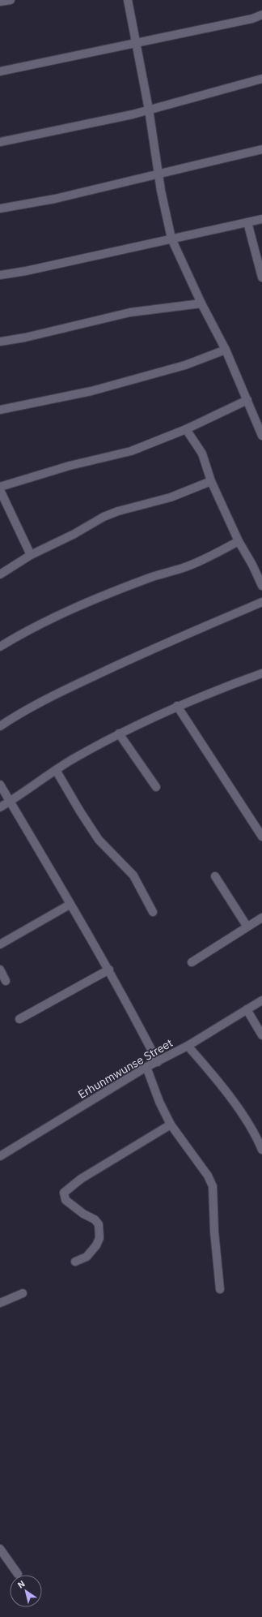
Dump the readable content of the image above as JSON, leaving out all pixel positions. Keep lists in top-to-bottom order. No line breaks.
{"streets":{"street":["Erhunmwunse Street"]},"north":"top left"}
